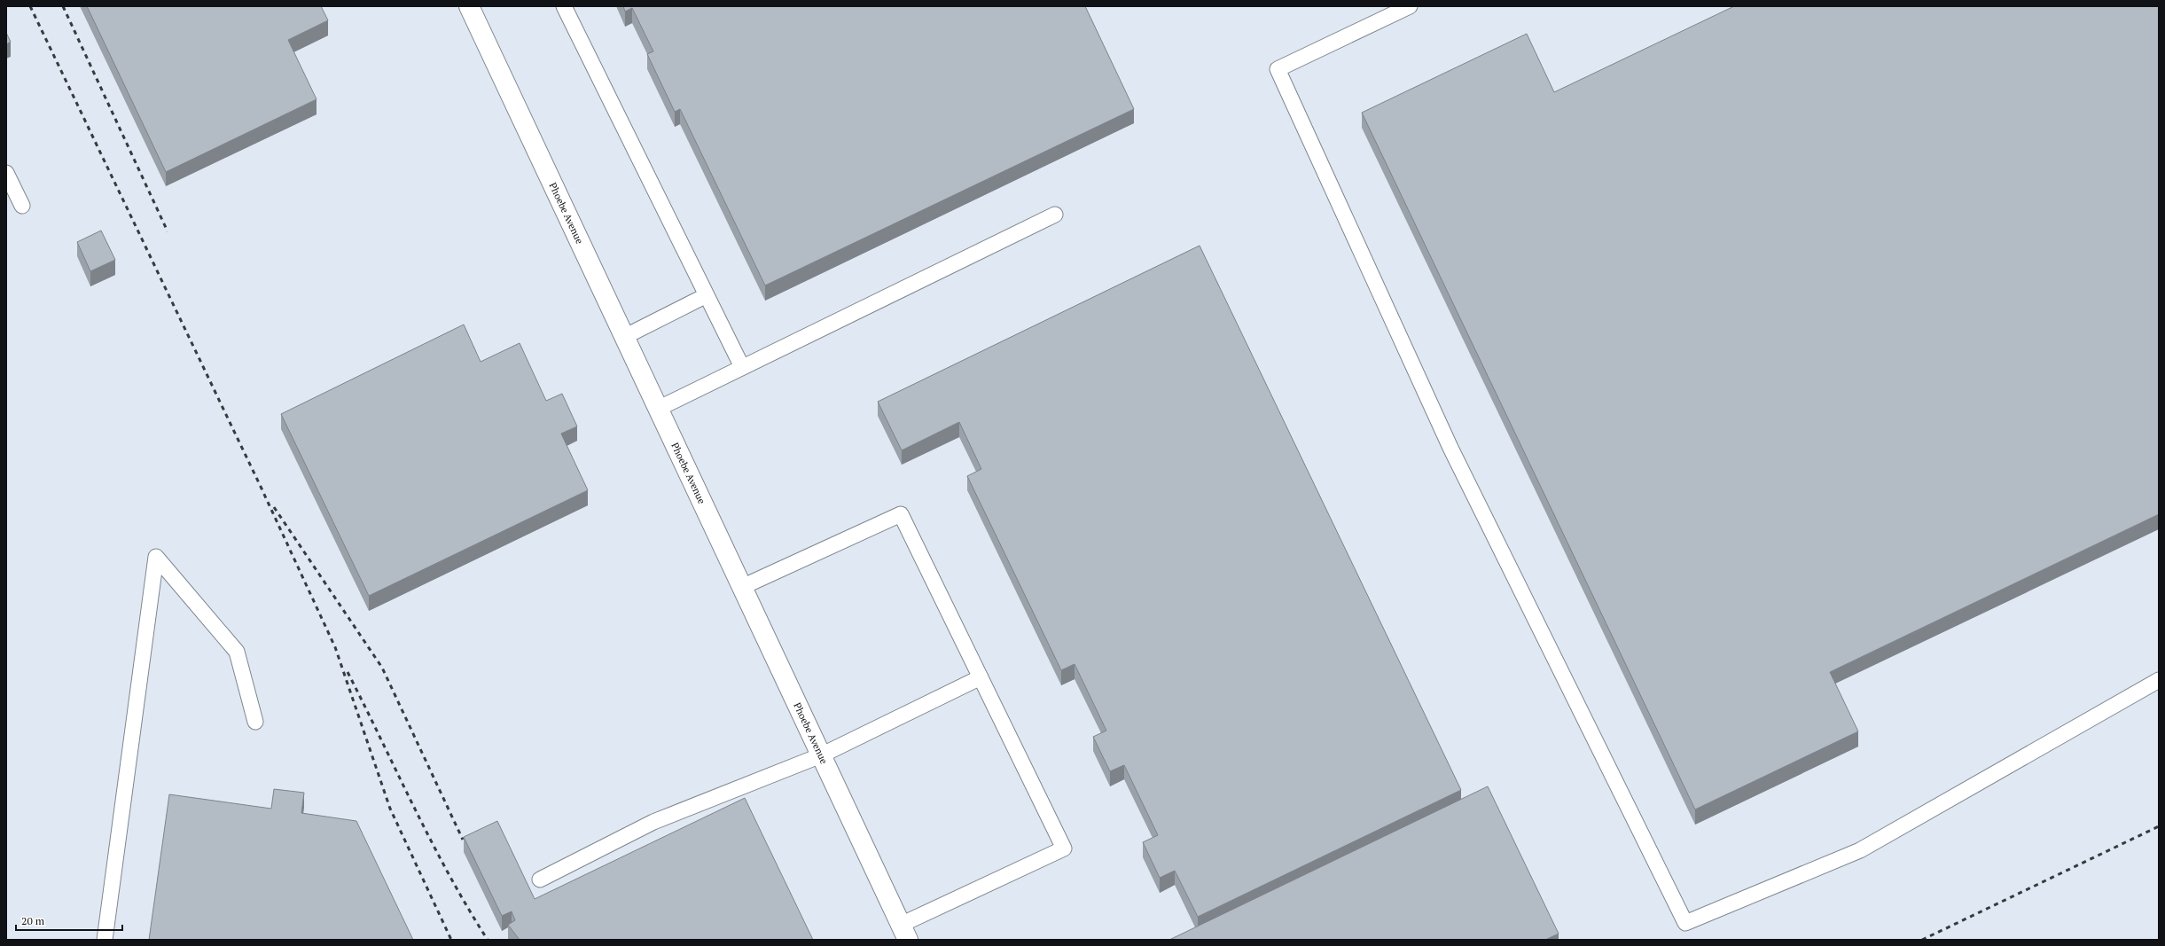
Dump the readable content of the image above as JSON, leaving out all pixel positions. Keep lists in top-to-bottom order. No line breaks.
{"streets":{"street":["Phoebe Avenue"]},"scale_bar":"20 m"}
